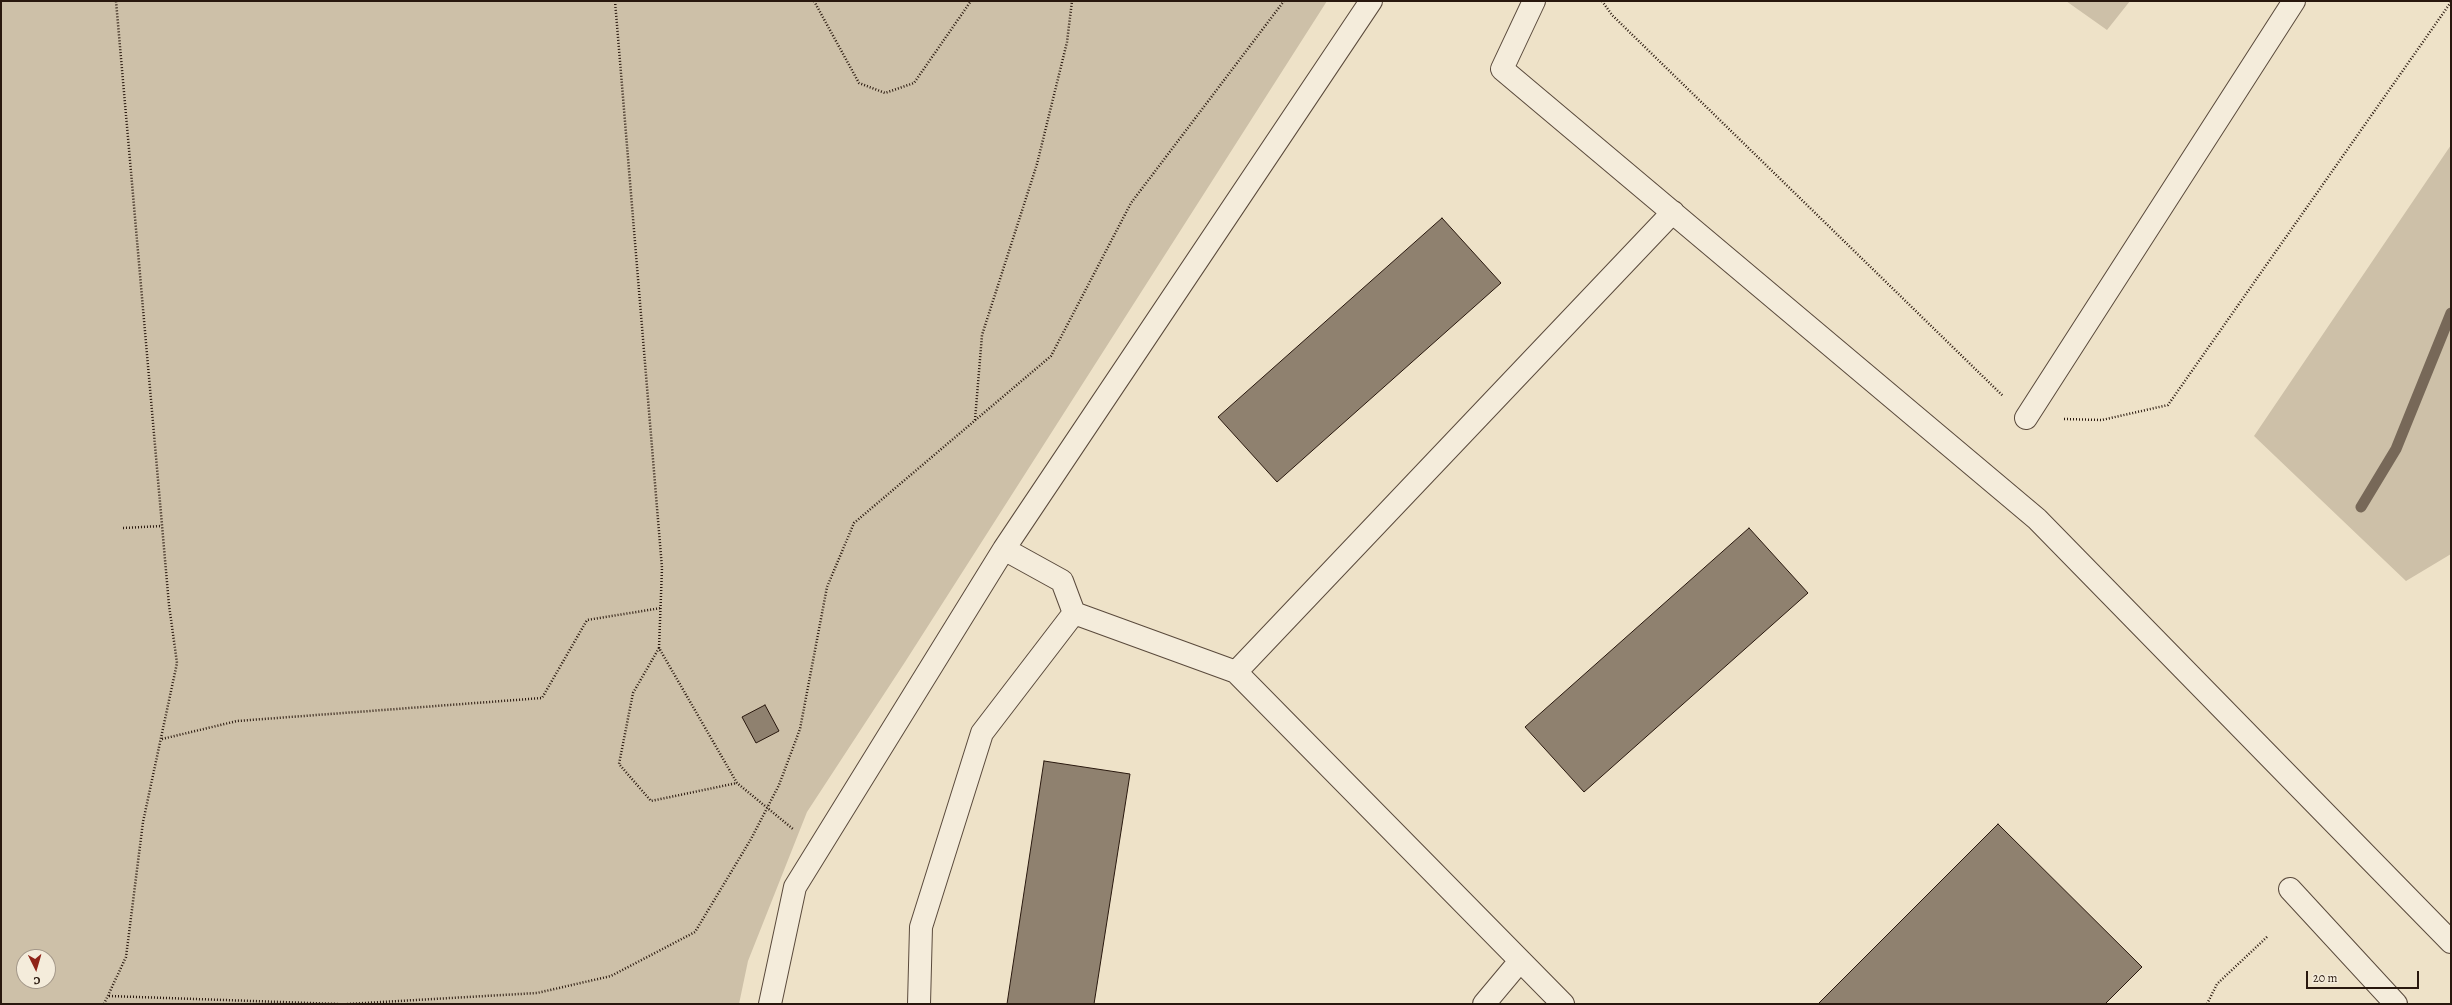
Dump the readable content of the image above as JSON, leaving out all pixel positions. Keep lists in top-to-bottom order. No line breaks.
{"scale_bar":"20 m","north":"bottom"}
